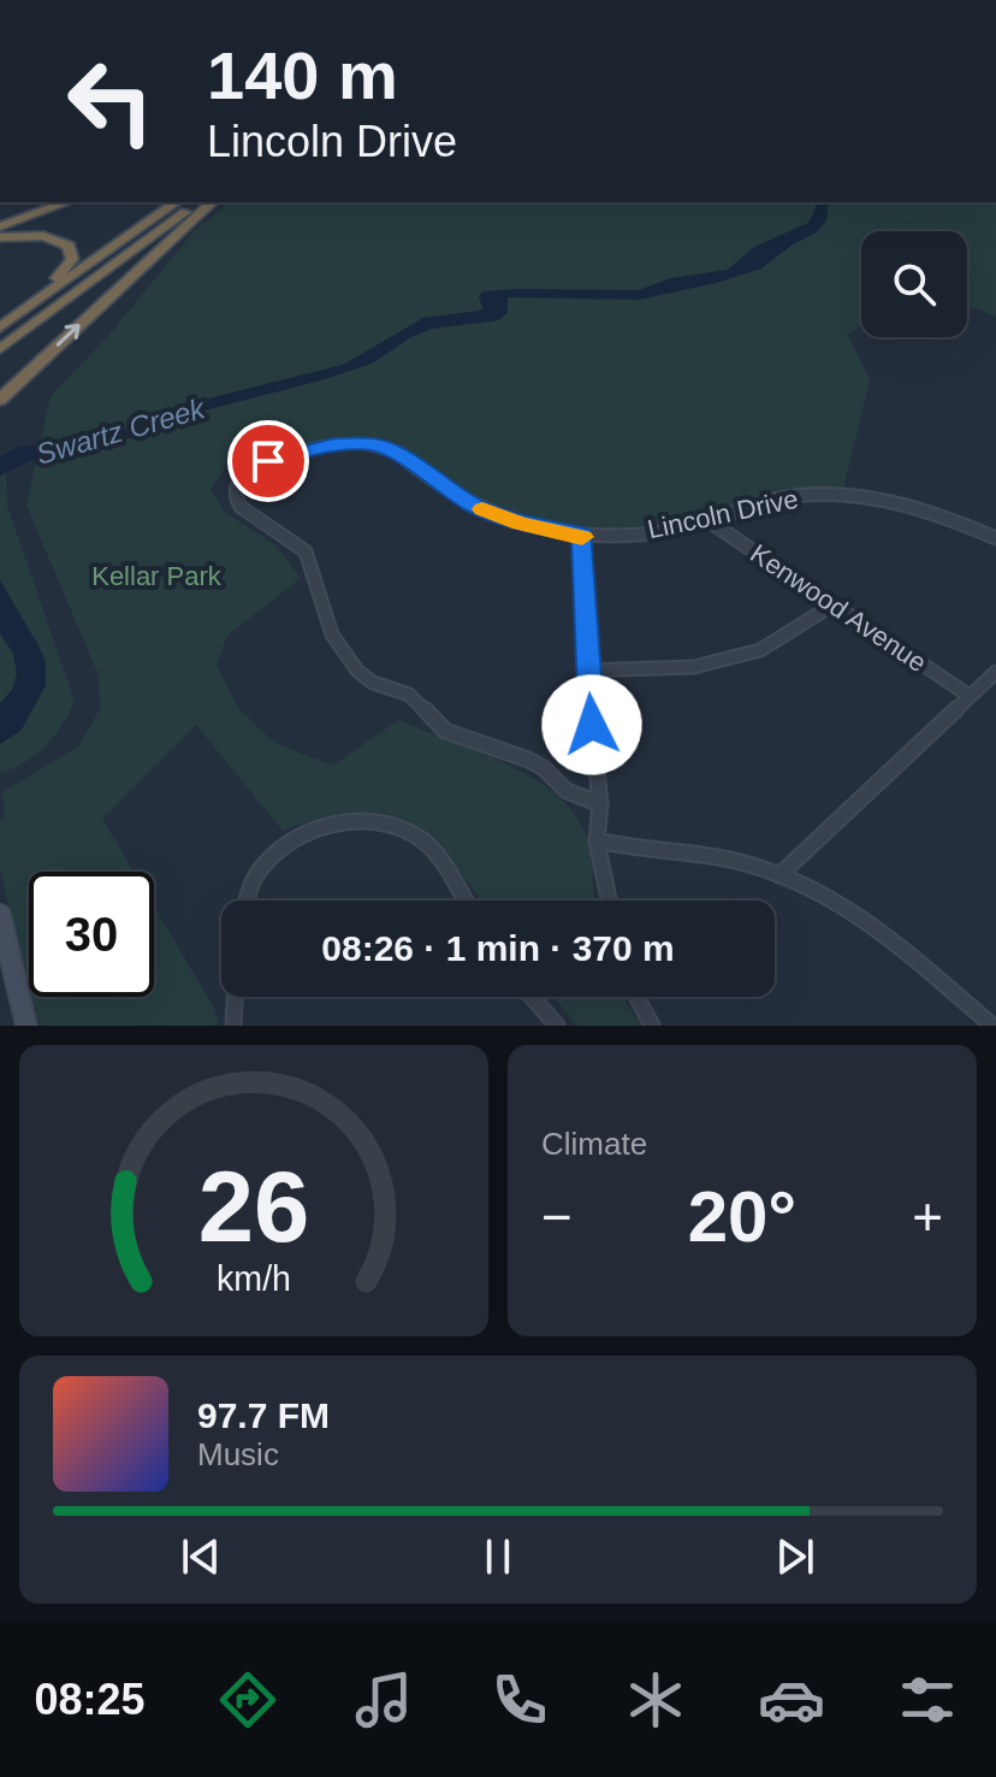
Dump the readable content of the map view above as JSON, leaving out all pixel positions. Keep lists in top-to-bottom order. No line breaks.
{"streets":{"street":["Lincoln Drive","Kenwood Avenue"]},"crossings":[["Lincoln Drive","Kenwood Avenue"]],"water":["Swartz Creek"],"parks":["Kellar Park"],"page":{"turn":["140 m","Lincoln Drive"],"limit":"30","trip":"08:26 · 1 min · 370 m","tile":"Climate","heat":["−","20°","+"],"song":["97.7 FM","Music"],"tabs":"08:25","gauge":["26","km/h"]}}
